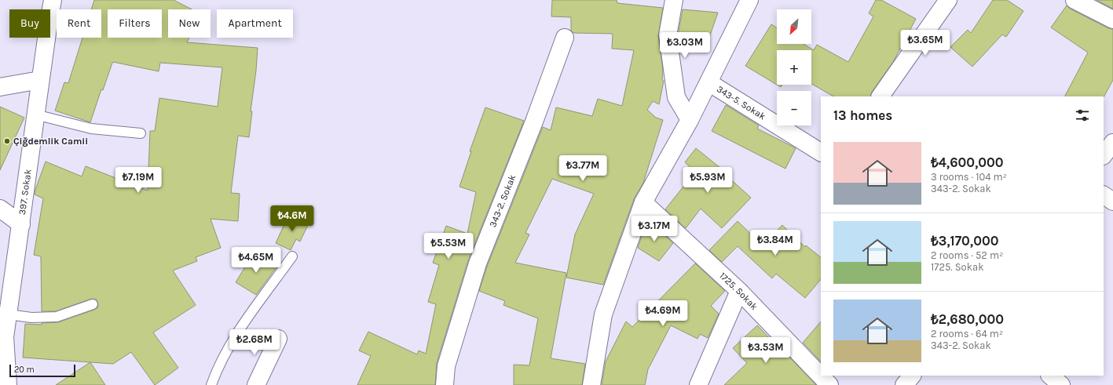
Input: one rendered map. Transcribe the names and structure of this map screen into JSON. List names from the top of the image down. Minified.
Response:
{"streets":{"street":["343-5. Sokak","397. Sokak","343-2. Sokak","1725. Sokak"]},"places":["Çiğdemlik Camii"],"scale_bar":"20 m","north":"bottom left","page":{"map_buttons":["+","−"],"chip":["Buy","Rent","Filters","New","Apartment"],"price":["₺3.65M","₺3.03M","₺3.77M","₺7.19M","₺5.93M","₺4.6M","₺3.17M","₺3.84M","₺5.53M","₺4.65M","₺4.69M","₺2.68M","₺3.53M"],"heading":"13 homes","list":[{"name":"₺4,600,000","note":"3 rooms · 104 m² · 343-2. Sokak"},{"name":"₺3,170,000","note":"2 rooms · 52 m² · 1725. Sokak"},{"name":"₺2,680,000","note":"2 rooms · 64 m² · 343-2. Sokak"}],"scale":"20 m"}}
